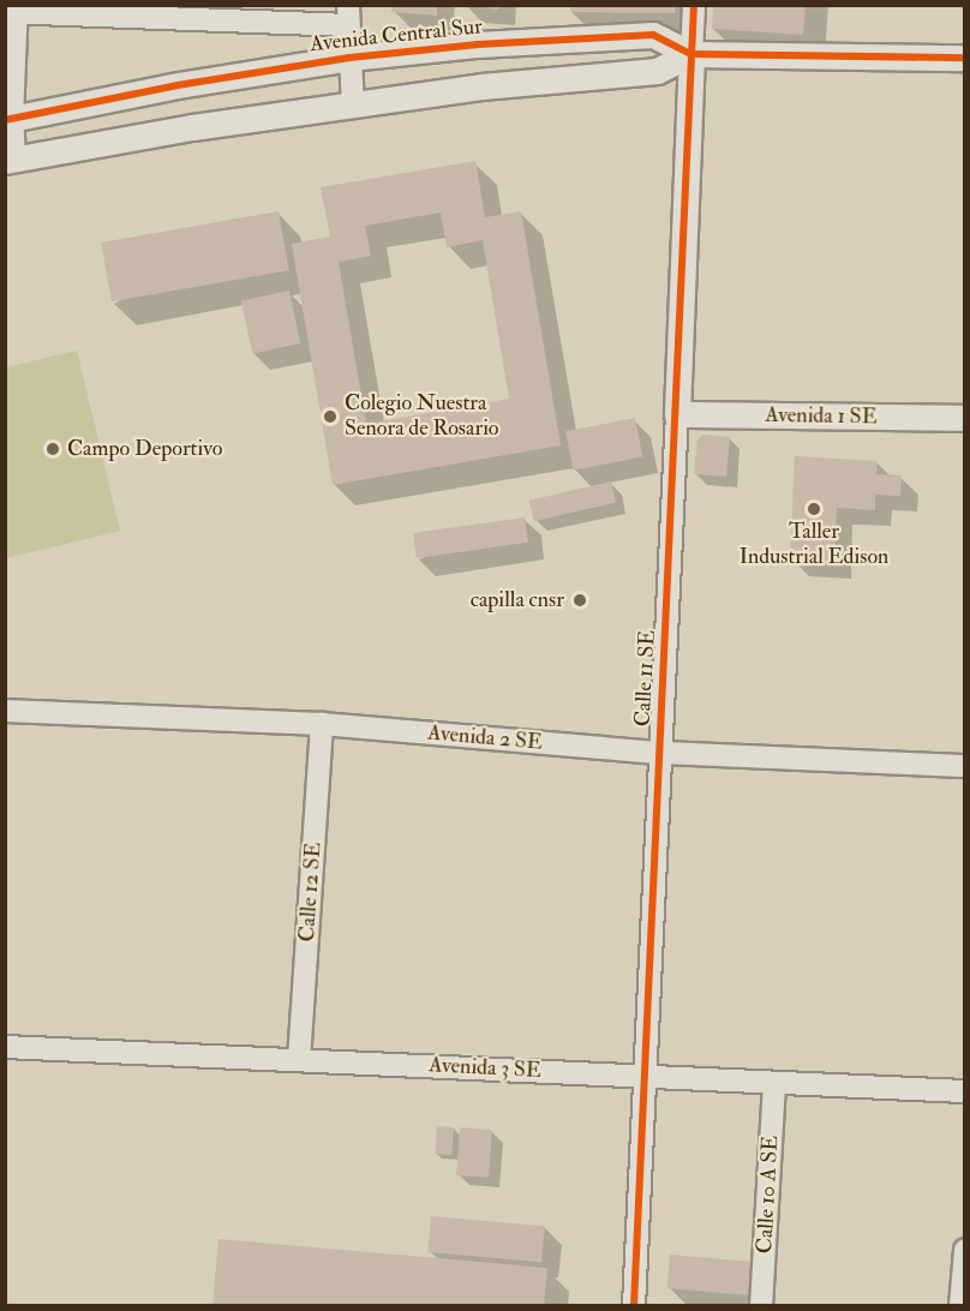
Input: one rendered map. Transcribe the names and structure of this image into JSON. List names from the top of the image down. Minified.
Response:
{"streets":{"street":["Avenida Central Sur","Avenida 1 SE","Calle 11 SE","Avenida 2 SE","Calle 12 SE","Avenida 3 SE","Calle 10 A SE"]},"crossings":[["Avenida Central Sur","Calle 11 SE"],["Avenida 1 SE","Calle 11 SE"],["Calle 11 SE","Avenida 2 SE"],["Calle 11 SE","Avenida 3 SE"],["Avenida 2 SE","Calle 12 SE"],["Calle 12 SE","Avenida 3 SE"],["Avenida 3 SE","Calle 10 A SE"]],"places":["Colegio Nuestra Senora de Rosario","Campo Deportivo","Taller Industrial Edison","capilla cnsr"]}
